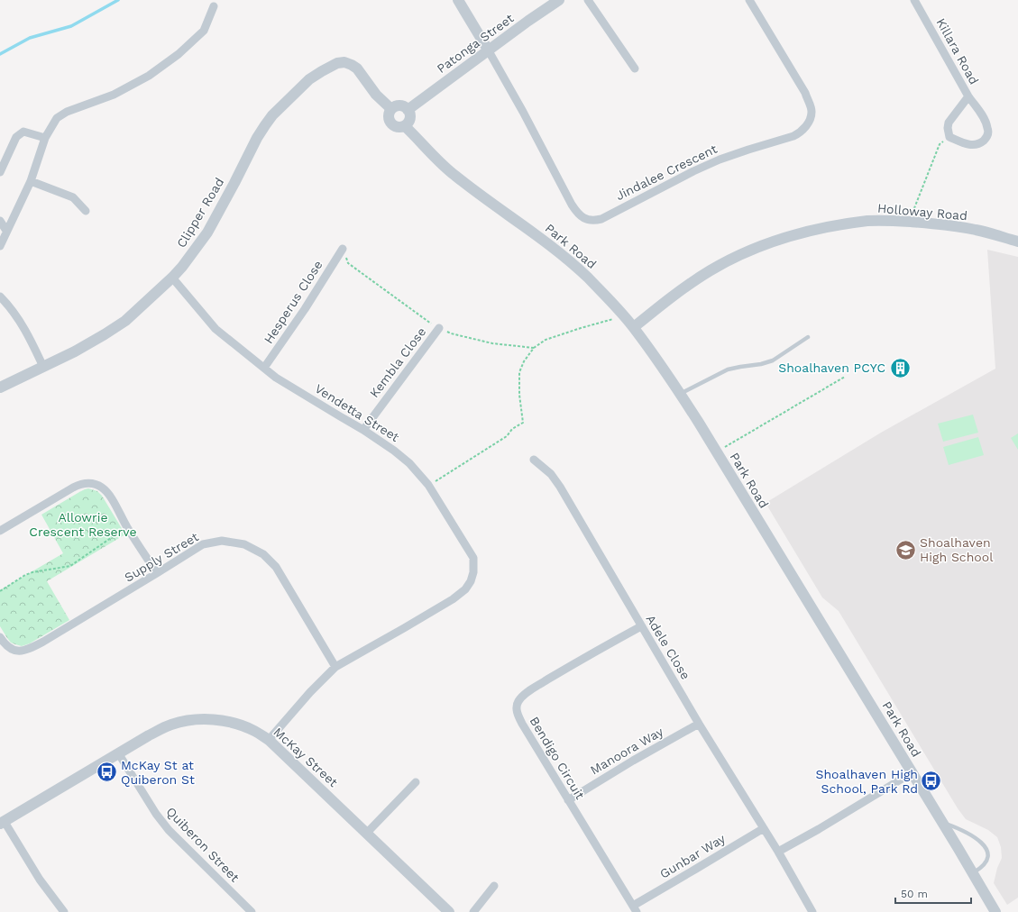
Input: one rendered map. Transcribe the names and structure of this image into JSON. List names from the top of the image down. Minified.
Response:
{"streets":{"street":["Patonga Street","Killara Road","Jindalee Crescent","Holloway Road","Clipper Road","Park Road","Hesperus Close","Kembla Close","Vendetta Street","Supply Street","Adele Close","Manoora Way","McKay Street","Bendigo Circuit","Quiberon Street","Gunbar Way"]},"crossings":[["Patonga Street","Jindalee Crescent"],["Patonga Street","Clipper Road"],["Patonga Street","Park Road"],["Holloway Road","Park Road"],["Clipper Road","Park Road"],["Clipper Road","Vendetta Street"],["Hesperus Close","Vendetta Street"],["Kembla Close","Vendetta Street"],["Vendetta Street","Supply Street"],["Vendetta Street","McKay Street"],["Adele Close","Manoora Way"],["Adele Close","Bendigo Circuit"],["Adele Close","Gunbar Way"],["Manoora Way","Bendigo Circuit"],["McKay Street","Quiberon Street"],["Bendigo Circuit","Gunbar Way"]],"parks":["Allowrie Crescent Reserve"],"places":{"building":["Shoalhaven PCYC"],"school or university":["Shoalhaven High School"],"bus stop":["McKay St at Quiberon St","Shoalhaven High School, Park Rd"]},"scale_bar":"50 m"}
